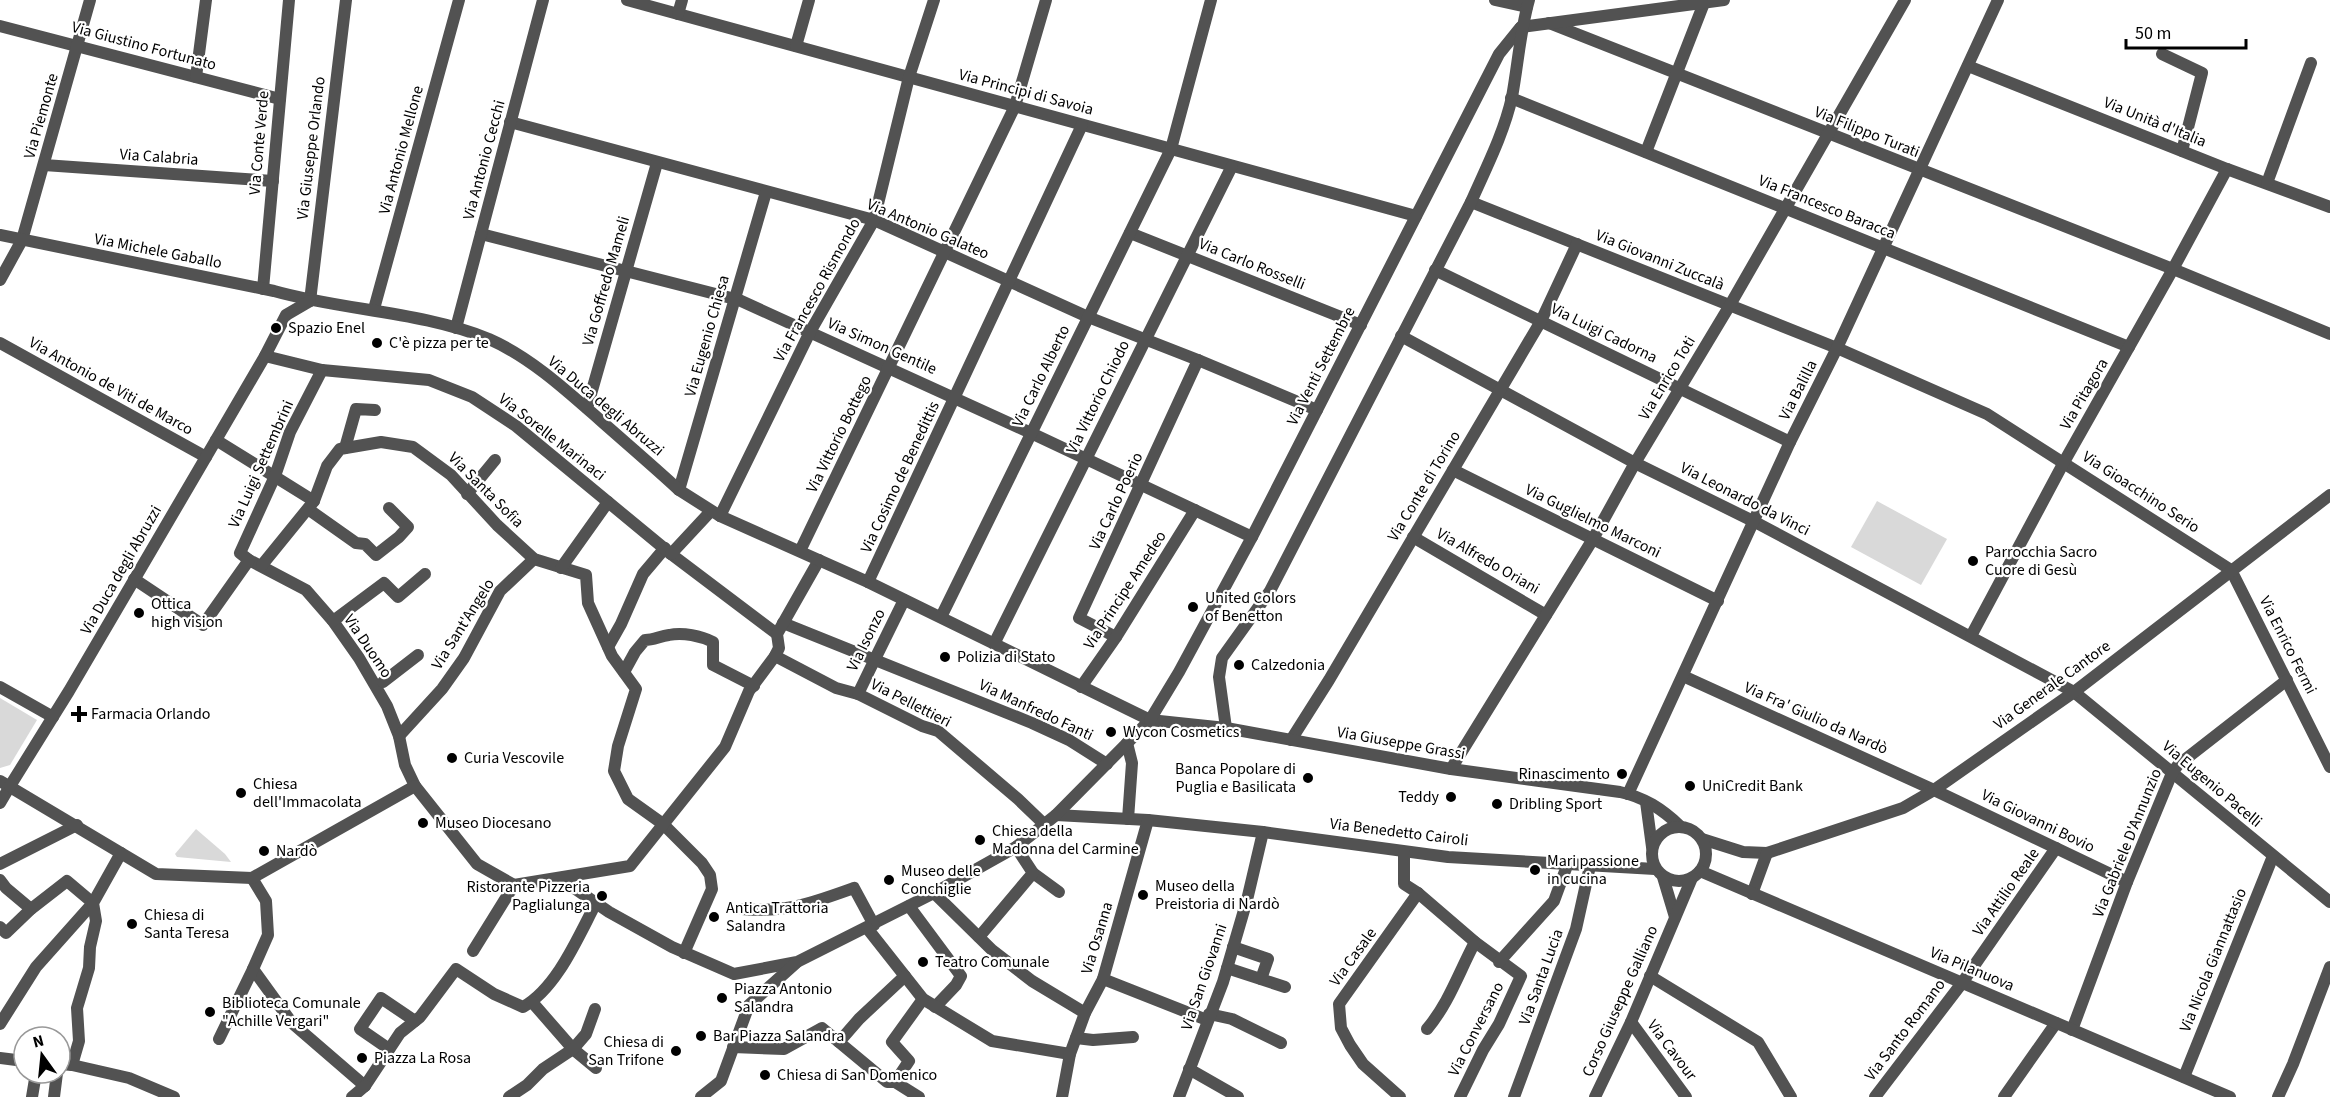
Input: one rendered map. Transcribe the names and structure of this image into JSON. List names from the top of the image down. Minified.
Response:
{"streets":{"street":["Via Giustino Fortunato","Via Principi di Savoia","Via Piemonte","Via Unità d'Italia","Via Filippo Turati","Via Conte Verde","Via Giuseppe Orlando","Via Antonio Mellone","Via Calabria","Via Antonio Cecchi","Via Francesco Baracca","Via Antonio Galateo","Via Michele Gaballo","Via Giovanni Zuccalà","Via Carlo Rosselli","Via Goffredo Mameli","Via Francesco Rismondo","Via Luigi Cadorna","Via Eugenio Chiesa","Via Simon Gentile","Via Venti Settembre","Via Carlo Alberto","Via Enrico Toti","Via Antonio de Viti de Marco","Via Balilla","Via Pitagora","Via Vittorio Chiodo","Via Duca degli Abruzzi","Via Vittorio Bottego","Via Sorelle Marinaci","Via Luigi Settembrini","Via Cosimo de Benedittis","Via Conte di Torino","Via Santa Sofia","Via Gioacchino Serio","Via Leonardo da Vinci","Via Carlo Poerio","Via Guglielmo Marconi","Via Alfredo Oriani","Via Principe Amedeo","Via Sant'Angelo","Via Isonzo","Via Enrico Fermi","Via Duomo","Via Generale Cantore","Via Pellettieri","Via Manfredo Fanti","Via Fra' Giulio da Nardò","Via Giuseppe Grassi","Via Eugenio Pacelli","Via Giovanni Bovio","Via Benedetto Cairoli","Via Gabriele D'Annunzio","Via Attilio Reale","Via Osanna","Via Casale","Via Nicola Giannattasio","Via Pilanuova","Via San Giovanni","Via Santa Lucia","Corso Giuseppe Galliano","Via Conversano","Via Santo Romano","Via Cavour"]},"crossings":[["Via Giustino Fortunato","Via Piemonte"],["Via Giustino Fortunato","Via Conte Verde"],["Via Principi di Savoia","Via Francesco Rismondo"],["Via Principi di Savoia","Via Venti Settembre"],["Via Principi di Savoia","Via Carlo Alberto"],["Via Principi di Savoia","Via Vittorio Chiodo"],["Via Principi di Savoia","Via Vittorio Bottego"],["Via Principi di Savoia","Via Cosimo de Benedittis"],["Via Piemonte","Via Calabria"],["Via Piemonte","Via Michele Gaballo"],["Via Unità d'Italia","Via Balilla"],["Via Unità d'Italia","Via Pitagora"],["Via Filippo Turati","Via Enrico Toti"],["Via Filippo Turati","Via Balilla"],["Via Filippo Turati","Via Pitagora"],["Via Conte Verde","Via Calabria"],["Via Conte Verde","Via Michele Gaballo"],["Via Giuseppe Orlando","Via Michele Gaballo"],["Via Giuseppe Orlando","Via Duca degli Abruzzi"],["Via Antonio Mellone","Via Duca degli Abruzzi"],["Via Antonio Cecchi","Via Antonio Galateo"],["Via Antonio Cecchi","Via Simon Gentile"],["Via Antonio Cecchi","Via Duca degli Abruzzi"],["Via Francesco Baracca","Via Venti Settembre"],["Via Francesco Baracca","Via Enrico Toti"],["Via Francesco Baracca","Via Balilla"],["Via Francesco Baracca","Via Pitagora"],["Via Antonio Galateo","Via Goffredo Mameli"],["Via Antonio Galateo","Via Francesco Rismondo"],["Via Antonio Galateo","Via Eugenio Chiesa"],["Via Antonio Galateo","Via Venti Settembre"],["Via Antonio Galateo","Via Carlo Alberto"],["Via Antonio Galateo","Via Vittorio Chiodo"],["Via Antonio Galateo","Via Vittorio Bottego"],["Via Antonio Galateo","Via Cosimo de Benedittis"],["Via Antonio Galateo","Via Carlo Poerio"],["Via Michele Gaballo","Via Duca degli Abruzzi"],["Via Giovanni Zuccalà","Via Venti Settembre"],["Via Giovanni Zuccalà","Via Enrico Toti"],["Via Giovanni Zuccalà","Via Balilla"],["Via Giovanni Zuccalà","Via Conte di Torino"],["Via Giovanni Zuccalà","Via Gioacchino Serio"],["Via Carlo Rosselli","Via Venti Settembre"],["Via Carlo Rosselli","Via Carlo Alberto"],["Via Carlo Rosselli","Via Vittorio Chiodo"],["Via Goffredo Mameli","Via Simon Gentile"],["Via Goffredo Mameli","Via Duca degli Abruzzi"],["Via Francesco Rismondo","Via Simon Gentile"],["Via Francesco Rismondo","Via Duca degli Abruzzi"],["Via Francesco Rismondo","Via Sorelle Marinaci"],["Via Luigi Cadorna","Via Venti Settembre"],["Via Luigi Cadorna","Via Enrico Toti"],["Via Luigi Cadorna","Via Balilla"],["Via Luigi Cadorna","Via Conte di Torino"],["Via Eugenio Chiesa","Via Simon Gentile"],["Via Eugenio Chiesa","Via Duca degli Abruzzi"],["Via Simon Gentile","Via Venti Settembre"],["Via Simon Gentile","Via Carlo Alberto"],["Via Simon Gentile","Via Vittorio Chiodo"],["Via Simon Gentile","Via Vittorio Bottego"],["Via Simon Gentile","Via Cosimo de Benedittis"],["Via Simon Gentile","Via Carlo Poerio"],["Via Simon Gentile","Via Principe Amedeo"],["Via Venti Settembre","Via Duca degli Abruzzi"],["Via Venti Settembre","Via Leonardo da Vinci"],["Via Venti Settembre","Via Pellettieri"],["Via Venti Settembre","Via Manfredo Fanti"],["Via Venti Settembre","Via Giuseppe Grassi"],["Via Venti Settembre","Via Benedetto Cairoli"],["Via Carlo Alberto","Via Duca degli Abruzzi"],["Via Enrico Toti","Via Leonardo da Vinci"],["Via Enrico Toti","Via Guglielmo Marconi"],["Via Enrico Toti","Via Alfredo Oriani"],["Via Enrico Toti","Via Giuseppe Grassi"],["Via Antonio de Viti de Marco","Via Duca degli Abruzzi"],["Via Balilla","Via Gioacchino Serio"],["Via Balilla","Via Leonardo da Vinci"],["Via Balilla","Via Guglielmo Marconi"],["Via Balilla","Via Fra' Giulio da Nardò"],["Via Balilla","Via Giuseppe Grassi"],["Via Pitagora","Via Gioacchino Serio"],["Via Pitagora","Via Leonardo da Vinci"],["Via Vittorio Chiodo","Via Duca degli Abruzzi"],["Via Duca degli Abruzzi","Via Vittorio Bottego"],["Via Duca degli Abruzzi","Via Sorelle Marinaci"],["Via Duca degli Abruzzi","Via Cosimo de Benedittis"],["Via Duca degli Abruzzi","Via Principe Amedeo"],["Via Duca degli Abruzzi","Via Isonzo"],["Via Duca degli Abruzzi","Via Giuseppe Grassi"],["Via Sorelle Marinaci","Via Luigi Settembrini"],["Via Sorelle Marinaci","Via Manfredo Fanti"],["Via Luigi Settembrini","Via Duomo"],["Via Conte di Torino","Via Leonardo da Vinci"],["Via Conte di Torino","Via Guglielmo Marconi"],["Via Conte di Torino","Via Alfredo Oriani"],["Via Conte di Torino","Via Giuseppe Grassi"],["Via Santa Sofia","Via Sant'Angelo"],["Via Gioacchino Serio","Via Enrico Fermi"],["Via Gioacchino Serio","Via Generale Cantore"],["Via Leonardo da Vinci","Via Generale Cantore"],["Via Leonardo da Vinci","Via Eugenio Pacelli"],["Via Carlo Poerio","Via Principe Amedeo"],["Via Sant'Angelo","Via Duomo"],["Via Isonzo","Via Pellettieri"],["Via Isonzo","Via Manfredo Fanti"],["Via Enrico Fermi","Via Generale Cantore"],["Via Enrico Fermi","Via Gabriele D'Annunzio"],["Via Generale Cantore","Via Fra' Giulio da Nardò"],["Via Generale Cantore","Via Eugenio Pacelli"],["Via Generale Cantore","Via Giovanni Bovio"],["Via Fra' Giulio da Nardò","Via Giovanni Bovio"],["Via Giuseppe Grassi","Via Benedetto Cairoli"],["Via Giuseppe Grassi","Via Pilanuova"],["Via Giuseppe Grassi","Corso Giuseppe Galliano"],["Via Eugenio Pacelli","Via Gabriele D'Annunzio"],["Via Eugenio Pacelli","Via Nicola Giannattasio"],["Via Giovanni Bovio","Via Gabriele D'Annunzio"],["Via Giovanni Bovio","Via Attilio Reale"],["Via Benedetto Cairoli","Via Osanna"],["Via Benedetto Cairoli","Via Pilanuova"],["Via Benedetto Cairoli","Via San Giovanni"],["Via Benedetto Cairoli","Via Santa Lucia"],["Via Benedetto Cairoli","Corso Giuseppe Galliano"],["Via Gabriele D'Annunzio","Via Pilanuova"],["Via Attilio Reale","Via Pilanuova"],["Via Attilio Reale","Via Santo Romano"],["Via Nicola Giannattasio","Via Pilanuova"],["Via Pilanuova","Corso Giuseppe Galliano"],["Via Pilanuova","Via Santo Romano"],["Corso Giuseppe Galliano","Via Cavour"]],"places":{"other":["Spazio Enel","C'è pizza per te","Parrocchia Sacro Cuore di Gesù","United Colors of Benetton","Ottica high vision","Polizia di Stato","Calzedonia","Wycon Cosmetics","Curia Vescovile","Rinascimento","Banca Popolare di Puglia e Basilicata","UniCredit Bank","Chiesa dell'Immacolata","Teddy","Dribling Sport","Museo Diocesano","Chiesa della Madonna del Carmine","Nardò","Mari passione in cucina","Museo delle Conchiglie","Museo della Preistoria di Nardò","Ristorante Pizzeria Paglialunga","Antica Trattoria Salandra","Chiesa di Santa Teresa","Teatro Comunale","Piazza Antonio Salandra","Biblioteca Comunale \"Achille Vergari\"","Bar Piazza Salandra","Chiesa di San Trifone","Piazza La Rosa","Chiesa di San Domenico"],"health":["Farmacia Orlando"]},"scale_bar":"50 m","north":"top"}
